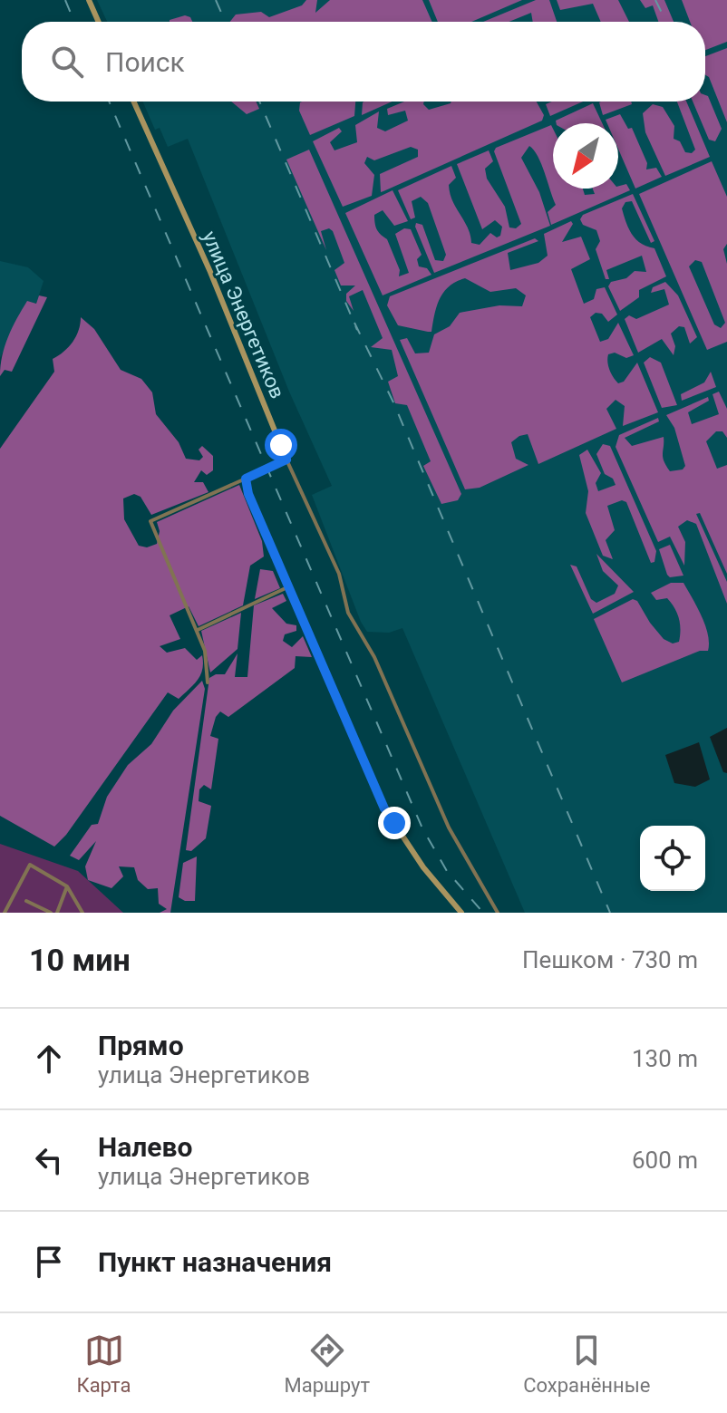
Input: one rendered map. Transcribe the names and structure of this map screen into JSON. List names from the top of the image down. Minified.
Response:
{"streets":{"street":["улица Энергетиков"]},"north":"bottom left","page":{"search":"Поиск","heading":["10 мин","Пешком · 730 m"],"list":[["Прямо","улица Энергетиков","130 m"],["Налево","улица Энергетиков","600 m"],"Пункт назначения"],"nav":["Карта","Маршрут","Сохранённые"]}}
